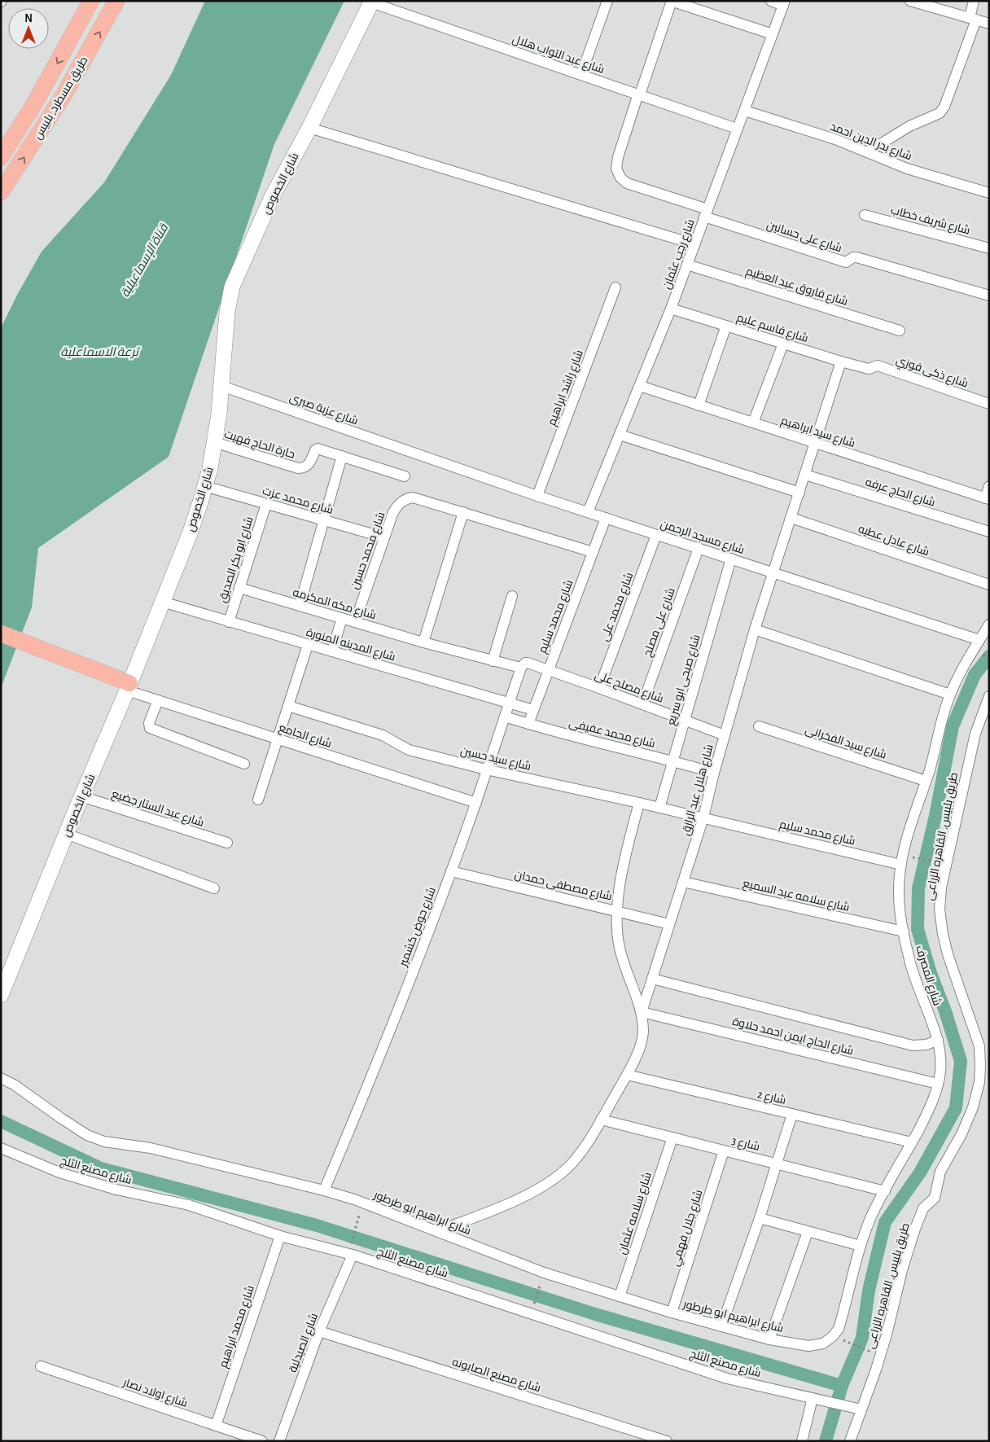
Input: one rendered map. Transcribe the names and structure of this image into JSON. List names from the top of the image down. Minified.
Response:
{"streets":{"main road":["طريق مسطرد, بلبيس","شارع الخصوص"],"street":["شارع عبد التواب هلال","شارع بدر الدين احمد","شارع شريف خطاب","شارع على حسانين","شارع رجب عثمان","شارع فاروق عبد العظيم","شارع قاسم عليم","شارع ذكى فوزي","شارع راشد ابراهيم","شارع عزبة صبرى","شارع سيد ابراهيم","حارة الحاج فهيت","شارع الحاج عرفه","شارع محمد عزت","شارع مسجد الرحمن","شارع عادل عطيه","شارع محمد حسين","شارع ابو بكر الصديق","شارع مكه المكرمه","شارع محمد على","شارع محمد سليم","شارع على مصلح","شارع المدينه المنورة","شارع صبحى ابو سريع","شارع مصلح على","شارع محمد عفيفى","شارع الجامع","شارع سيد الفخرانى","شارع سيد حسين","شارع هلال عبد الرازق","شارع عبد الستار جضيع","طريق بلبيس, القاهره الزراعى","شارع مصطفى حمدان","شارع سلامه عبد السميع","شارع حوض كشمير","شارع المصرف","شارع الحاج ايمن احمد حلاوة","شارع 2","شارع 3","شارع مصنع الثلج","شارع ابراهيم ابو طرطور","شارع سلامه عثمان","شارع جلال فهمي","شارع محمد ابراهيم","شارع الصيدلية","شارع مصنع الصابونه","شارع اولاد نصار"]},"crossings":[["شارع عبد التواب هلال","شارع الخصوص"],["شارع عبد التواب هلال","شارع على حسانين"],["شارع عبد التواب هلال","شارع رجب عثمان"],["شارع بدر الدين احمد","شارع رجب عثمان"],["شارع الخصوص","شارع عزبة صبرى"],["شارع الخصوص","حارة الحاج فهيت"],["شارع الخصوص","شارع محمد عزت"],["شارع الخصوص","شارع المدينه المنورة"],["شارع الخصوص","شارع الجامع"],["شارع الخصوص","شارع عبد الستار جضيع"],["شارع على حسانين","شارع رجب عثمان"],["شارع رجب عثمان","شارع فاروق عبد العظيم"],["شارع رجب عثمان","شارع قاسم عليم"],["شارع رجب عثمان","شارع سيد ابراهيم"],["شارع رجب عثمان","شارع مسجد الرحمن"],["شارع قاسم عليم","شارع ذكى فوزي"],["شارع قاسم عليم","شارع هلال عبد الرازق"],["شارع راشد ابراهيم","شارع مسجد الرحمن"],["شارع عزبة صبرى","شارع مسجد الرحمن"],["شارع سيد ابراهيم","شارع هلال عبد الرازق"],["شارع الحاج عرفه","شارع هلال عبد الرازق"],["شارع محمد عزت","شارع محمد حسين"],["شارع محمد عزت","شارع ابو بكر الصديق"],["شارع مسجد الرحمن","شارع محمد على"],["شارع مسجد الرحمن","شارع محمد سليم"],["شارع مسجد الرحمن","شارع على مصلح"],["شارع مسجد الرحمن","شارع صبحى ابو سريع"],["شارع مسجد الرحمن","شارع هلال عبد الرازق"],["شارع مسجد الرحمن","شارع المصرف"],["شارع عادل عطيه","شارع هلال عبد الرازق"],["شارع محمد حسين","شارع مكه المكرمه"],["شارع ابو بكر الصديق","شارع مكه المكرمه"],["شارع ابو بكر الصديق","شارع المدينه المنورة"],["شارع مكه المكرمه","شارع مصلح على"],["شارع مكه المكرمه","شارع حوض كشمير"],["شارع محمد على","شارع مصلح على"],["شارع محمد سليم","شارع المدينه المنورة"],["شارع محمد سليم","شارع مصلح على"],["شارع محمد سليم","شارع محمد عفيفى"],["شارع محمد سليم","شارع سيد حسين"],["شارع محمد سليم","شارع هلال عبد الرازق"],["شارع محمد سليم","شارع المصرف"],["شارع على مصلح","شارع مصلح على"],["شارع المدينه المنورة","شارع حوض كشمير"],["شارع صبحى ابو سريع","شارع مصلح على"],["شارع صبحى ابو سريع","شارع محمد عفيفى"],["شارع صبحى ابو سريع","شارع سيد حسين"],["شارع مصلح على","شارع هلال عبد الرازق"],["شارع مصلح على","شارع حوض كشمير"],["شارع محمد عفيفى","شارع هلال عبد الرازق"],["شارع محمد عفيفى","شارع حوض كشمير"],["شارع الجامع","شارع حوض كشمير"],["شارع سيد الفخرانى","شارع المصرف"],["شارع سيد حسين","شارع هلال عبد الرازق"],["شارع سيد حسين","شارع حوض كشمير"],["شارع هلال عبد الرازق","شارع مصطفى حمدان"],["شارع هلال عبد الرازق","شارع سلامه عبد السميع"],["شارع هلال عبد الرازق","شارع الحاج ايمن احمد حلاوة"],["طريق بلبيس, القاهره الزراعى","شارع مصنع الثلج"],["شارع مصطفى حمدان","شارع حوض كشمير"],["شارع سلامه عبد السميع","شارع المصرف"],["شارع حوض كشمير","شارع ابراهيم ابو طرطور"],["شارع المصرف","شارع الحاج ايمن احمد حلاوة"],["شارع المصرف","شارع 2"],["شارع المصرف","شارع 3"],["شارع المصرف","شارع ابراهيم ابو طرطور"],["شارع 3","شارع سلامه عثمان"],["شارع 3","شارع جلال فهمي"],["شارع مصنع الثلج","شارع محمد ابراهيم"],["شارع مصنع الثلج","شارع الصيدلية"],["شارع ابراهيم ابو طرطور","شارع سلامه عثمان"],["شارع ابراهيم ابو طرطور","شارع جلال فهمي"],["شارع محمد ابراهيم","شارع اولاد نصار"],["شارع الصيدلية","شارع مصنع الصابونه"]],"water":["قناة الإسماعيلية","ترعة الاسماعلية"],"north":"top"}
